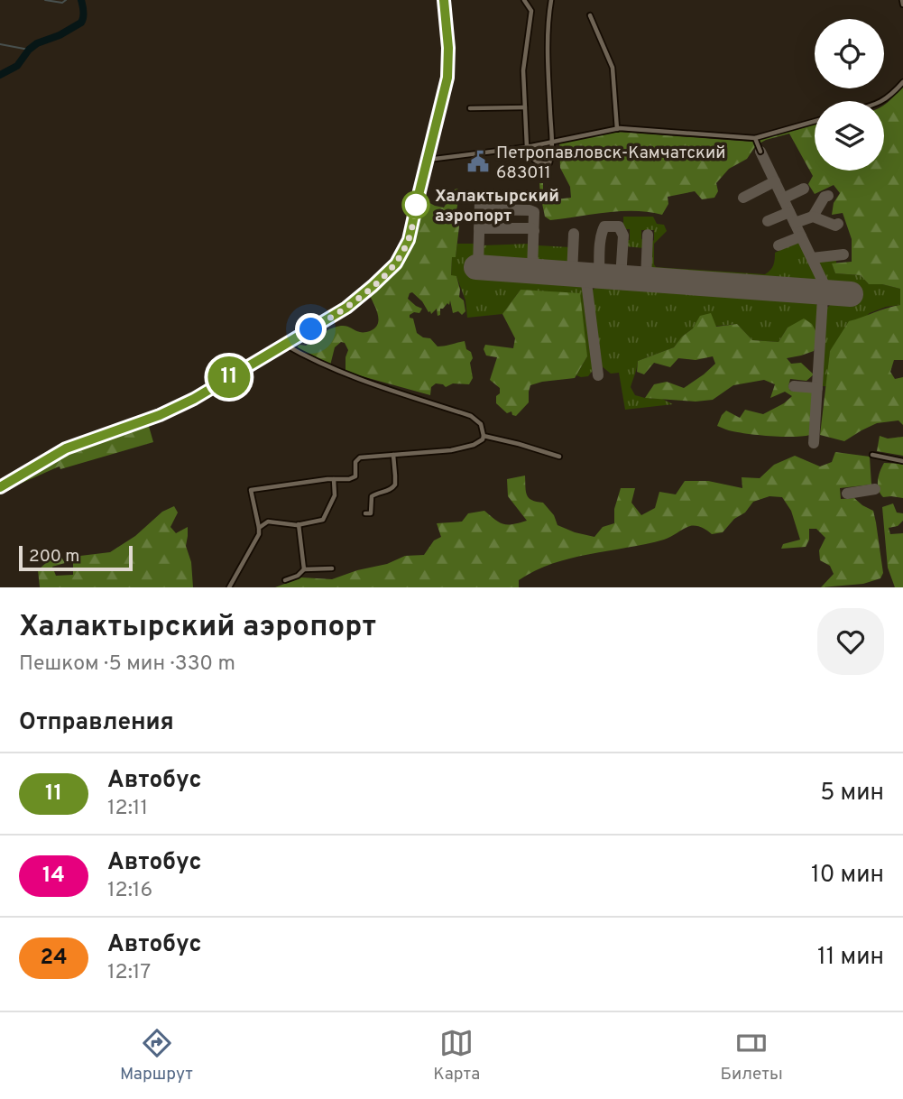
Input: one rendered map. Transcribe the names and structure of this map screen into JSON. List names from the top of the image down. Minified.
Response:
{"places":{"public building":["Петропавловск-Камчатский 683011"],"other":["Халактырский аэропорт"]},"lines":["bus line 11"],"scale_bar":"200 m","page":{"on_map":"11","scale":"200 m","heading":[["Халактырский аэропорт","Пешком · 5 мин · 330 m"],"Отправления"],"list":[{"mark":"11","name":"Автобус","note":"12:11","value":"5 мин"},{"mark":"14","name":"Автобус","note":"12:16","value":"10 мин"},{"mark":"24","name":"Автобус","note":"12:17","value":"11 мин"}],"tabs":["Маршрут","Карта","Билеты"]}}
